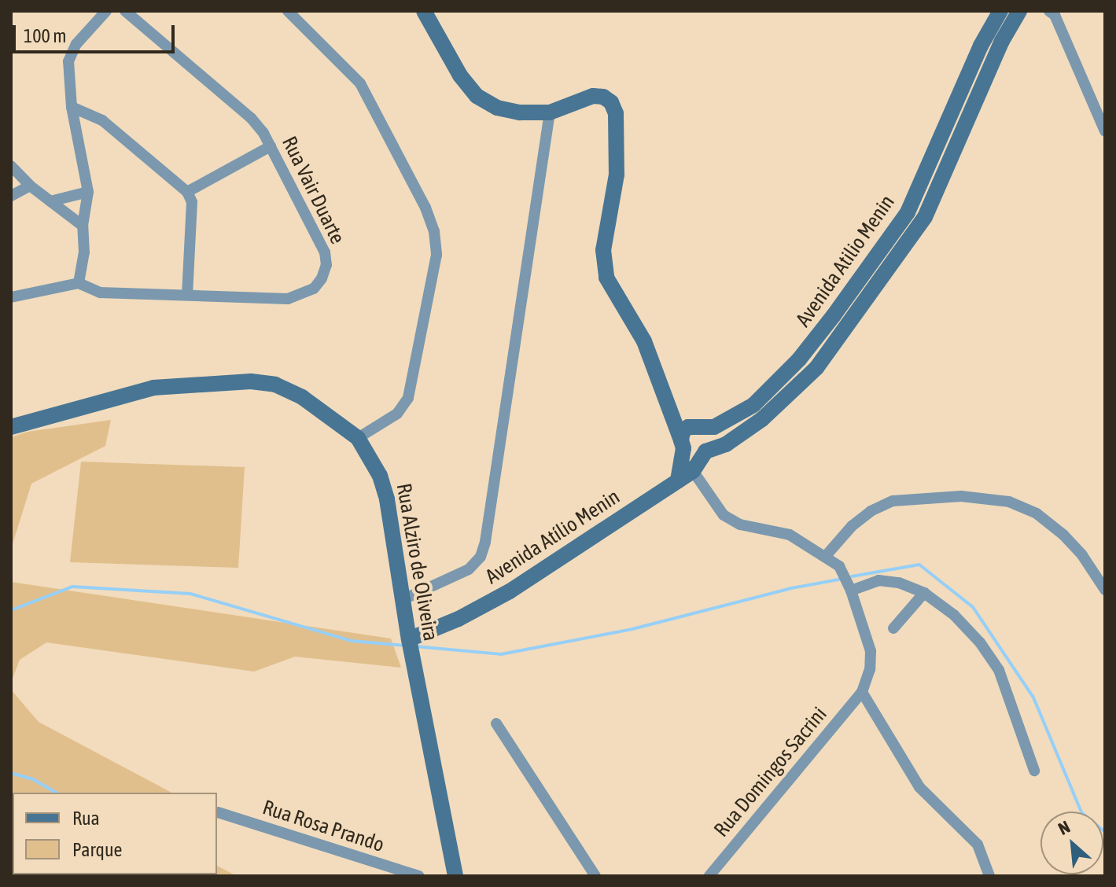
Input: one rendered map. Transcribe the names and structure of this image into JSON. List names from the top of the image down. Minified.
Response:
{"streets":{"street":["Rua Vair Duarte","Avenida Atilio Menin","Avenida Atílio Menin","Rua Alziro de Oliveira","Rua Domingos Sacrini","Rua Rosa Prando"]},"crossings":[["Avenida Atilio Menin","Avenida Atílio Menin"],["Avenida Atílio Menin","Rua Alziro de Oliveira"]],"legend":["Rua","Parque"],"scale_bar":"100 m","north":"top left"}
